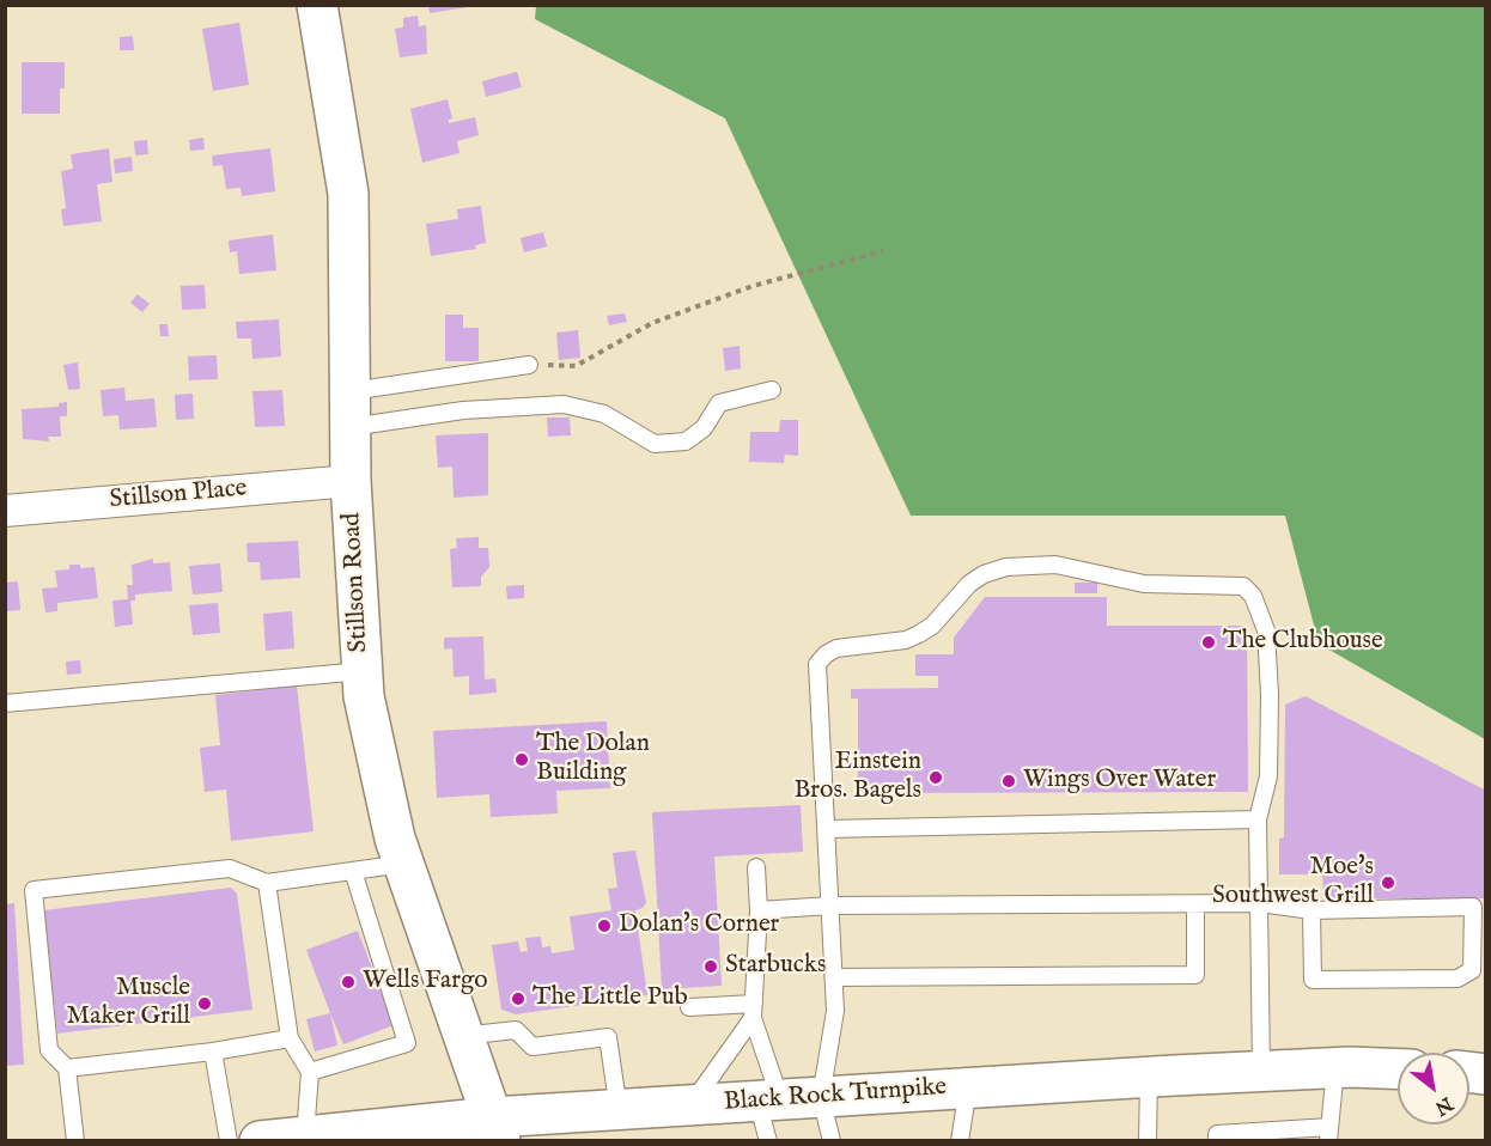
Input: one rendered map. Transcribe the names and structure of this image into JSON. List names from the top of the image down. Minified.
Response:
{"streets":{"main road":["Stillson Road","Black Rock Turnpike"],"street":["Stillson Place"]},"crossings":[["Stillson Place","Stillson Road"],["Stillson Road","Black Rock Turnpike"]],"places":["The Clubhouse","The Dolan Building","Einstein Bros. Bagels","Wings Over Water","Moe's Southwest Grill","Dolan's Corner","Starbucks","Wells Fargo","The Little Pub","Muscle Maker Grill"],"north":"bottom right"}
